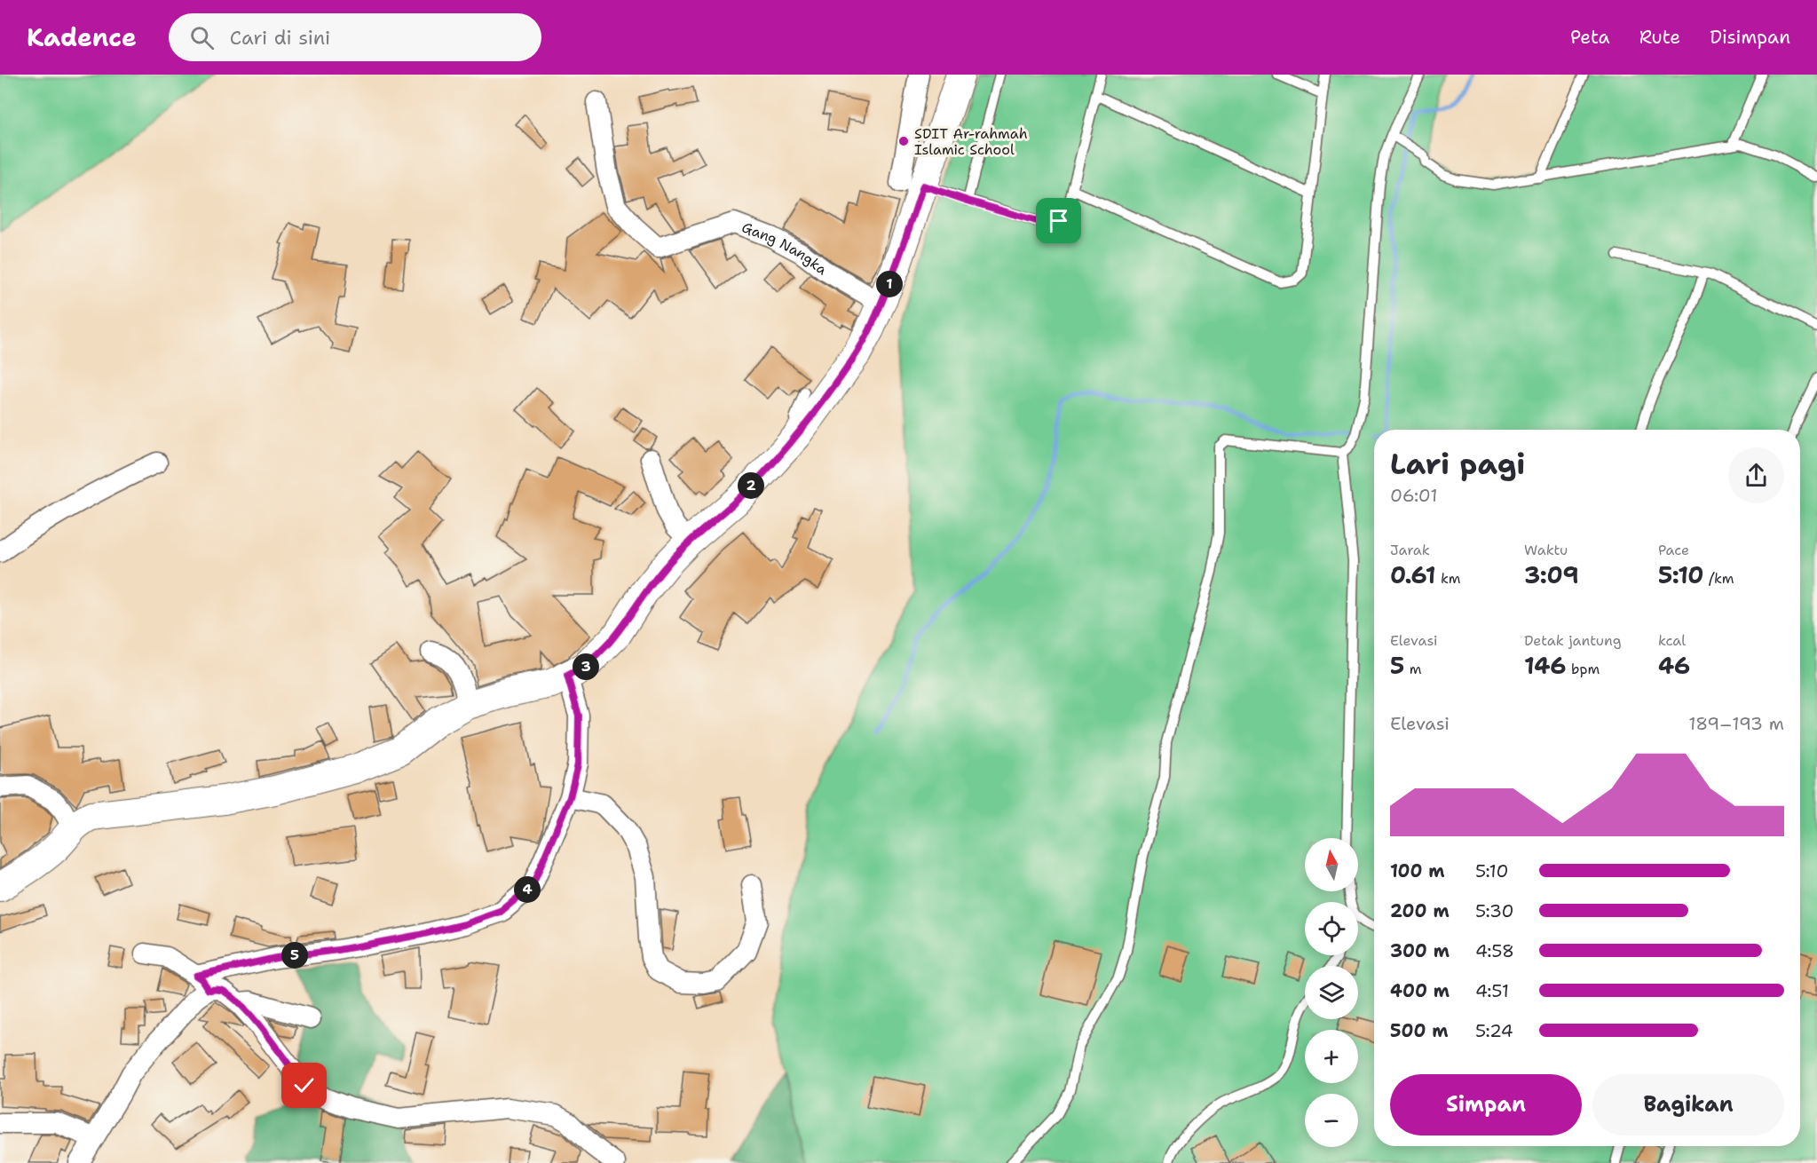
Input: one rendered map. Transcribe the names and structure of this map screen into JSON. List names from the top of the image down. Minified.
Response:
{"streets":{"street":["Gang Nangka"]},"places":["SDIT Ar-rahmah Islamic School"],"north":"top","page":{"header":"Kadence","search":"Cari di sini","nav":["Peta","Rute","Disimpan"],"pins":["1","2","3","4","5"],"heading":["Lari pagi","06:01"],"stats":[["Jarak","0.61 km"],["Waktu","3:09"],["Pace","5:10 /km"],["Elevasi","5 m"],["Detak jantung","146 bpm"],["kcal","46"]],"chart":["Elevasi","189–193 m"],"map_buttons":["+","−"],"list":[{"name":"100 m","note":"5:10"},{"name":"200 m","note":"5:30"},{"name":"300 m","note":"4:58"},{"name":"400 m","note":"4:51"},{"name":"500 m","note":"5:24"}],"buttons":["Simpan","Bagikan"]}}
